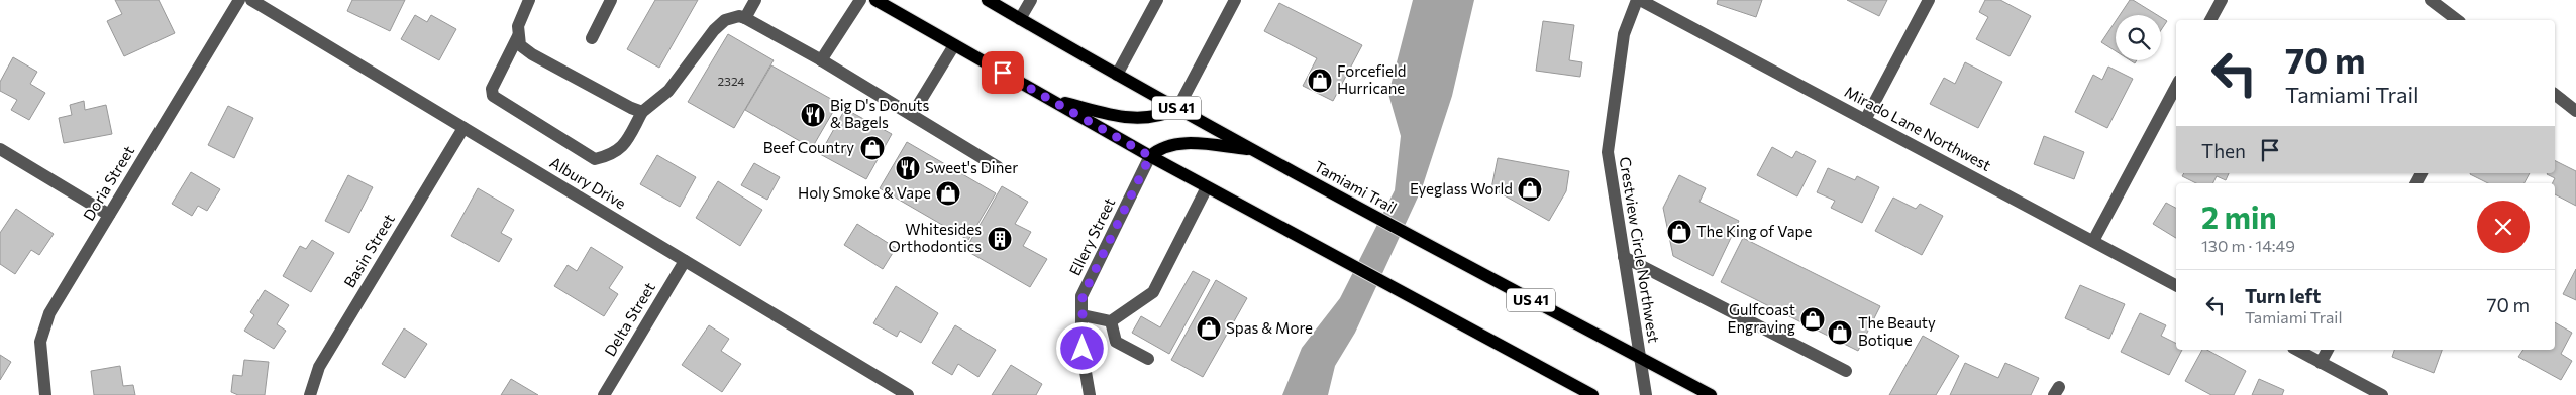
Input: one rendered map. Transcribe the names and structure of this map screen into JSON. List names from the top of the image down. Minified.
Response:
{"streets":{"main road":["US 41","Tamiami Trail"],"street":["Mirado Lane Northwest","Doria Street","Albury Drive","Ellery Street","Crestview Circle Northwest","Basin Street","Delta Street"]},"crossings":[["Mirado Lane Northwest","Crestview Circle Northwest"],["Albury Drive","Basin Street"],["Albury Drive","Delta Street"],["Tamiami Trail","Crestview Circle Northwest"]],"places":{"shop":["Forcefield Hurricane","Beef Country","Eyeglass World","Holy Smoke & Vape","The King of Vape","Gulfcoast Engraving","Spas & More","The Beauty Botique"],"restaurant":["Big D's Donuts & Bagels","Sweet's Diner"],"building":["Whitesides Orthodontics"]},"house_numbers":["2324"],"page":{"turn":["70 m","Tamiami Trail"],"then":"Then","heading":["2 min","130 m · 14:49"],"list":[{"name":"Turn left","note":"Tamiami Trail","value":"70 m"}]}}
